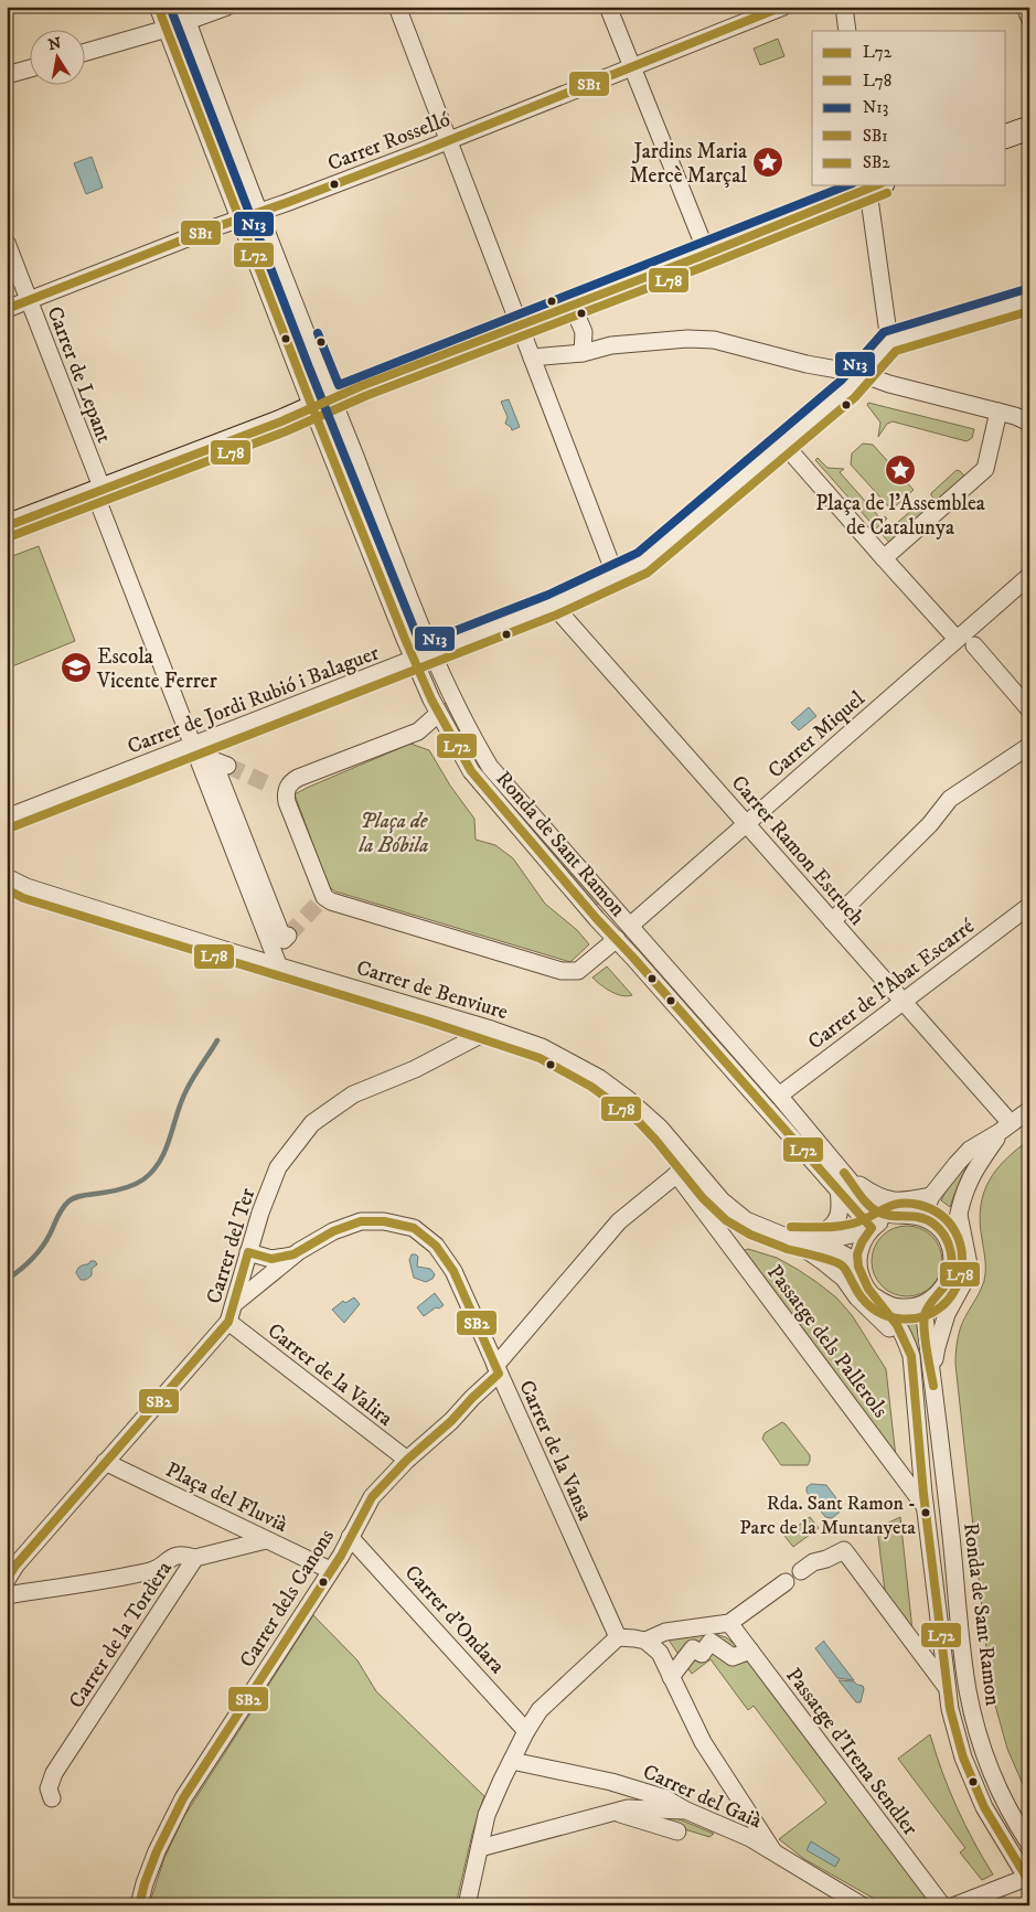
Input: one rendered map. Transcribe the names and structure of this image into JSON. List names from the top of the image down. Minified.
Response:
{"streets":{"street":["Carrer Rosselló","Carrer de Lepant","Carrer de Jordi Rubió i Balaguer","Carrer Miquel","Ronda de Sant Ramon","Carrer Ramon Estruch","Carrer de l'Abat Escarré","Carrer de Benviure","Carrer del Ter","Passatge dels Pallerols","Carrer de la Valira","Carrer de la Vansa","Plaça del Fluvià","Carrer dels Canons","Carrer d'Ondara","Carrer de la Tordera","Passatge d'Irena Sendler","Carrer del Gaià"]},"crossings":[["Carrer Rosselló","Carrer de Lepant"],["Carrer Rosselló","Ronda de Sant Ramon"],["Carrer de Lepant","Carrer de Jordi Rubió i Balaguer"],["Carrer de Lepant","Carrer de Benviure"],["Carrer de Jordi Rubió i Balaguer","Ronda de Sant Ramon"],["Carrer de Jordi Rubió i Balaguer","Carrer Ramon Estruch"],["Carrer Miquel","Ronda de Sant Ramon"],["Carrer Miquel","Carrer Ramon Estruch"],["Ronda de Sant Ramon","Carrer Ramon Estruch"],["Ronda de Sant Ramon","Carrer de l'Abat Escarré"],["Ronda de Sant Ramon","Carrer de Benviure"],["Carrer Ramon Estruch","Carrer de l'Abat Escarré"],["Carrer de Benviure","Carrer del Ter"],["Carrer de Benviure","Passatge dels Pallerols"],["Carrer de Benviure","Carrer dels Canons"],["Carrer del Ter","Carrer de la Valira"],["Carrer del Ter","Carrer de la Vansa"],["Carrer del Ter","Plaça del Fluvià"],["Passatge dels Pallerols","Carrer dels Canons"],["Carrer de la Valira","Carrer dels Canons"],["Carrer de la Vansa","Carrer dels Canons"],["Plaça del Fluvià","Carrer dels Canons"],["Plaça del Fluvià","Carrer de la Tordera"],["Carrer dels Canons","Carrer d'Ondara"]],"parks":["Plaça de la Bóbila"],"places":{"place":["Jardins Maria Mercè Marçal","Plaça de l'Assemblea de Catalunya"],"school or university":["Escola Vicente Ferrer"],"other":["Rda. Sant Ramon - Parc de la Muntanyeta"]},"lines":["transit line L72","transit line N13","transit line SB1","transit line L78","transit line SB2"],"legend":["L72","L78","N13","SB1","SB2"],"north":"top"}
